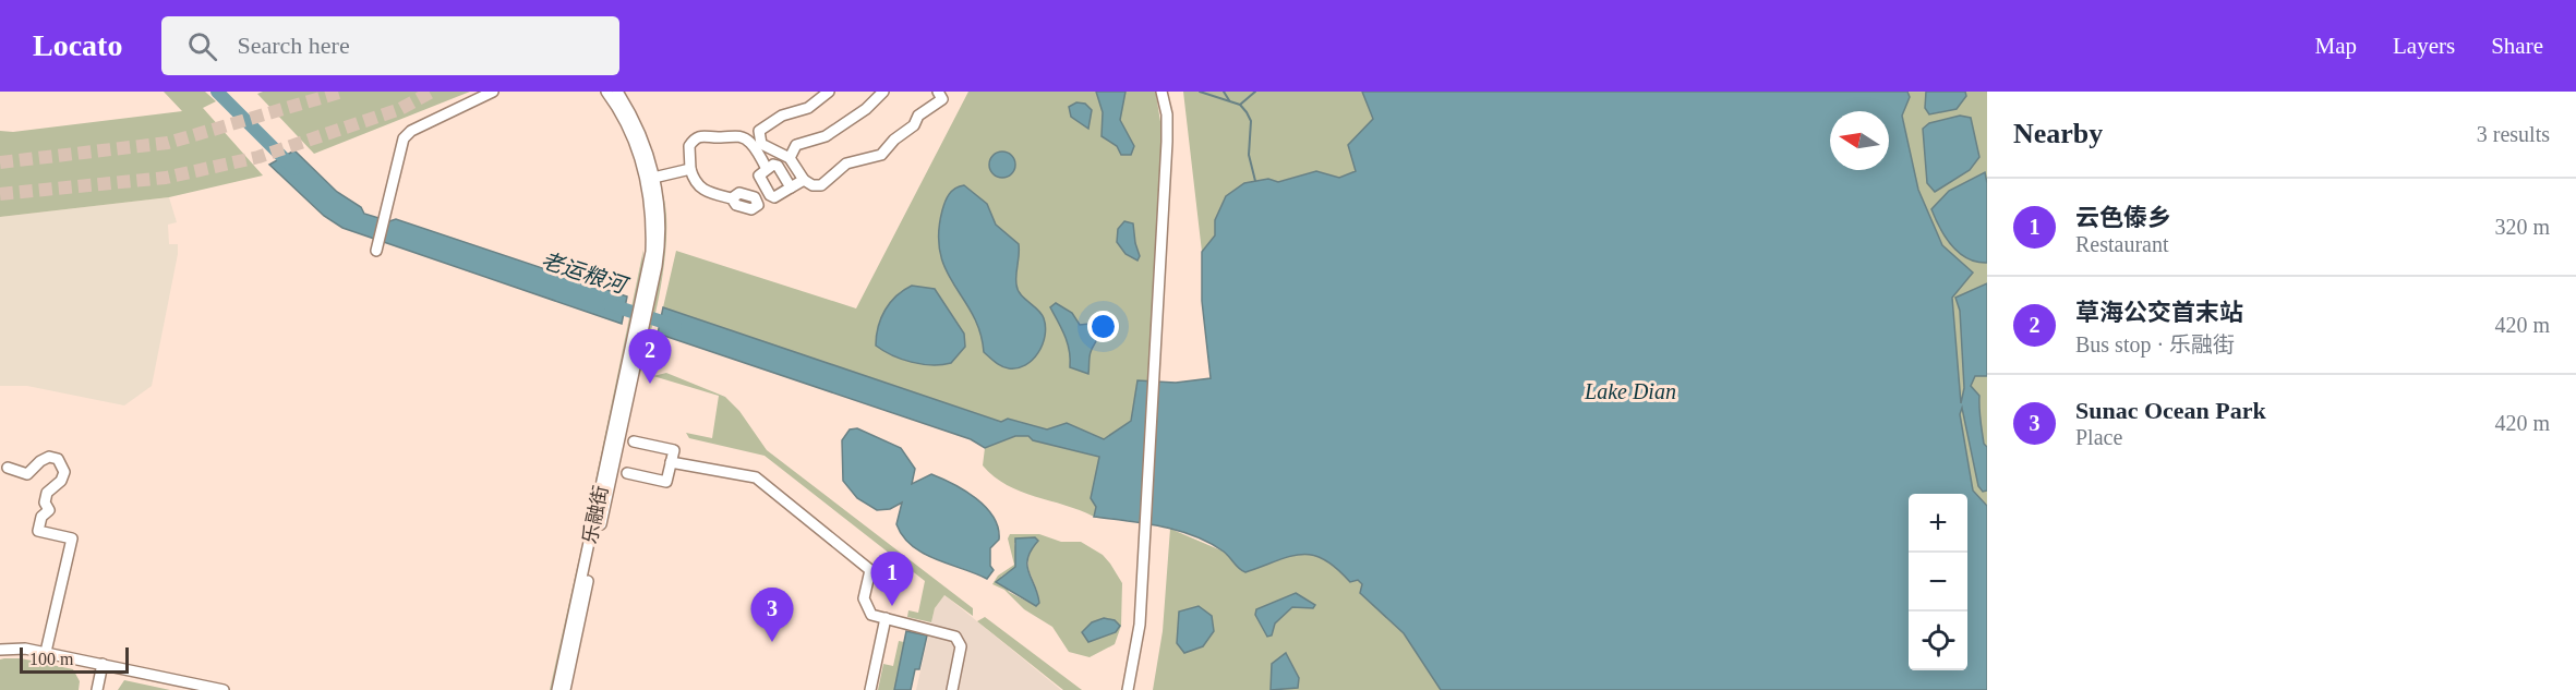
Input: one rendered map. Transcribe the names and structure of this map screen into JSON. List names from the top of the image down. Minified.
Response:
{"streets":{"street":["乐融街"]},"water":["老运粮河","Lake Dian"],"scale_bar":"100 m","north":"left","page":{"header":"Locato","search":"Search here","nav":["Map","Layers","Share"],"heading":["Nearby","3 results"],"list":[{"mark":"1","name":"云色傣乡","note":"Restaurant","value":"320 m"},{"mark":"2","name":"草海公交首末站","note":"Bus stop · 乐融街","value":"420 m"},{"mark":"3","name":"Sunac Ocean Park","note":"Place","value":"420 m"}],"pins":["2","1","3"],"map_buttons":["+","−"],"scale":"100 m"}}
